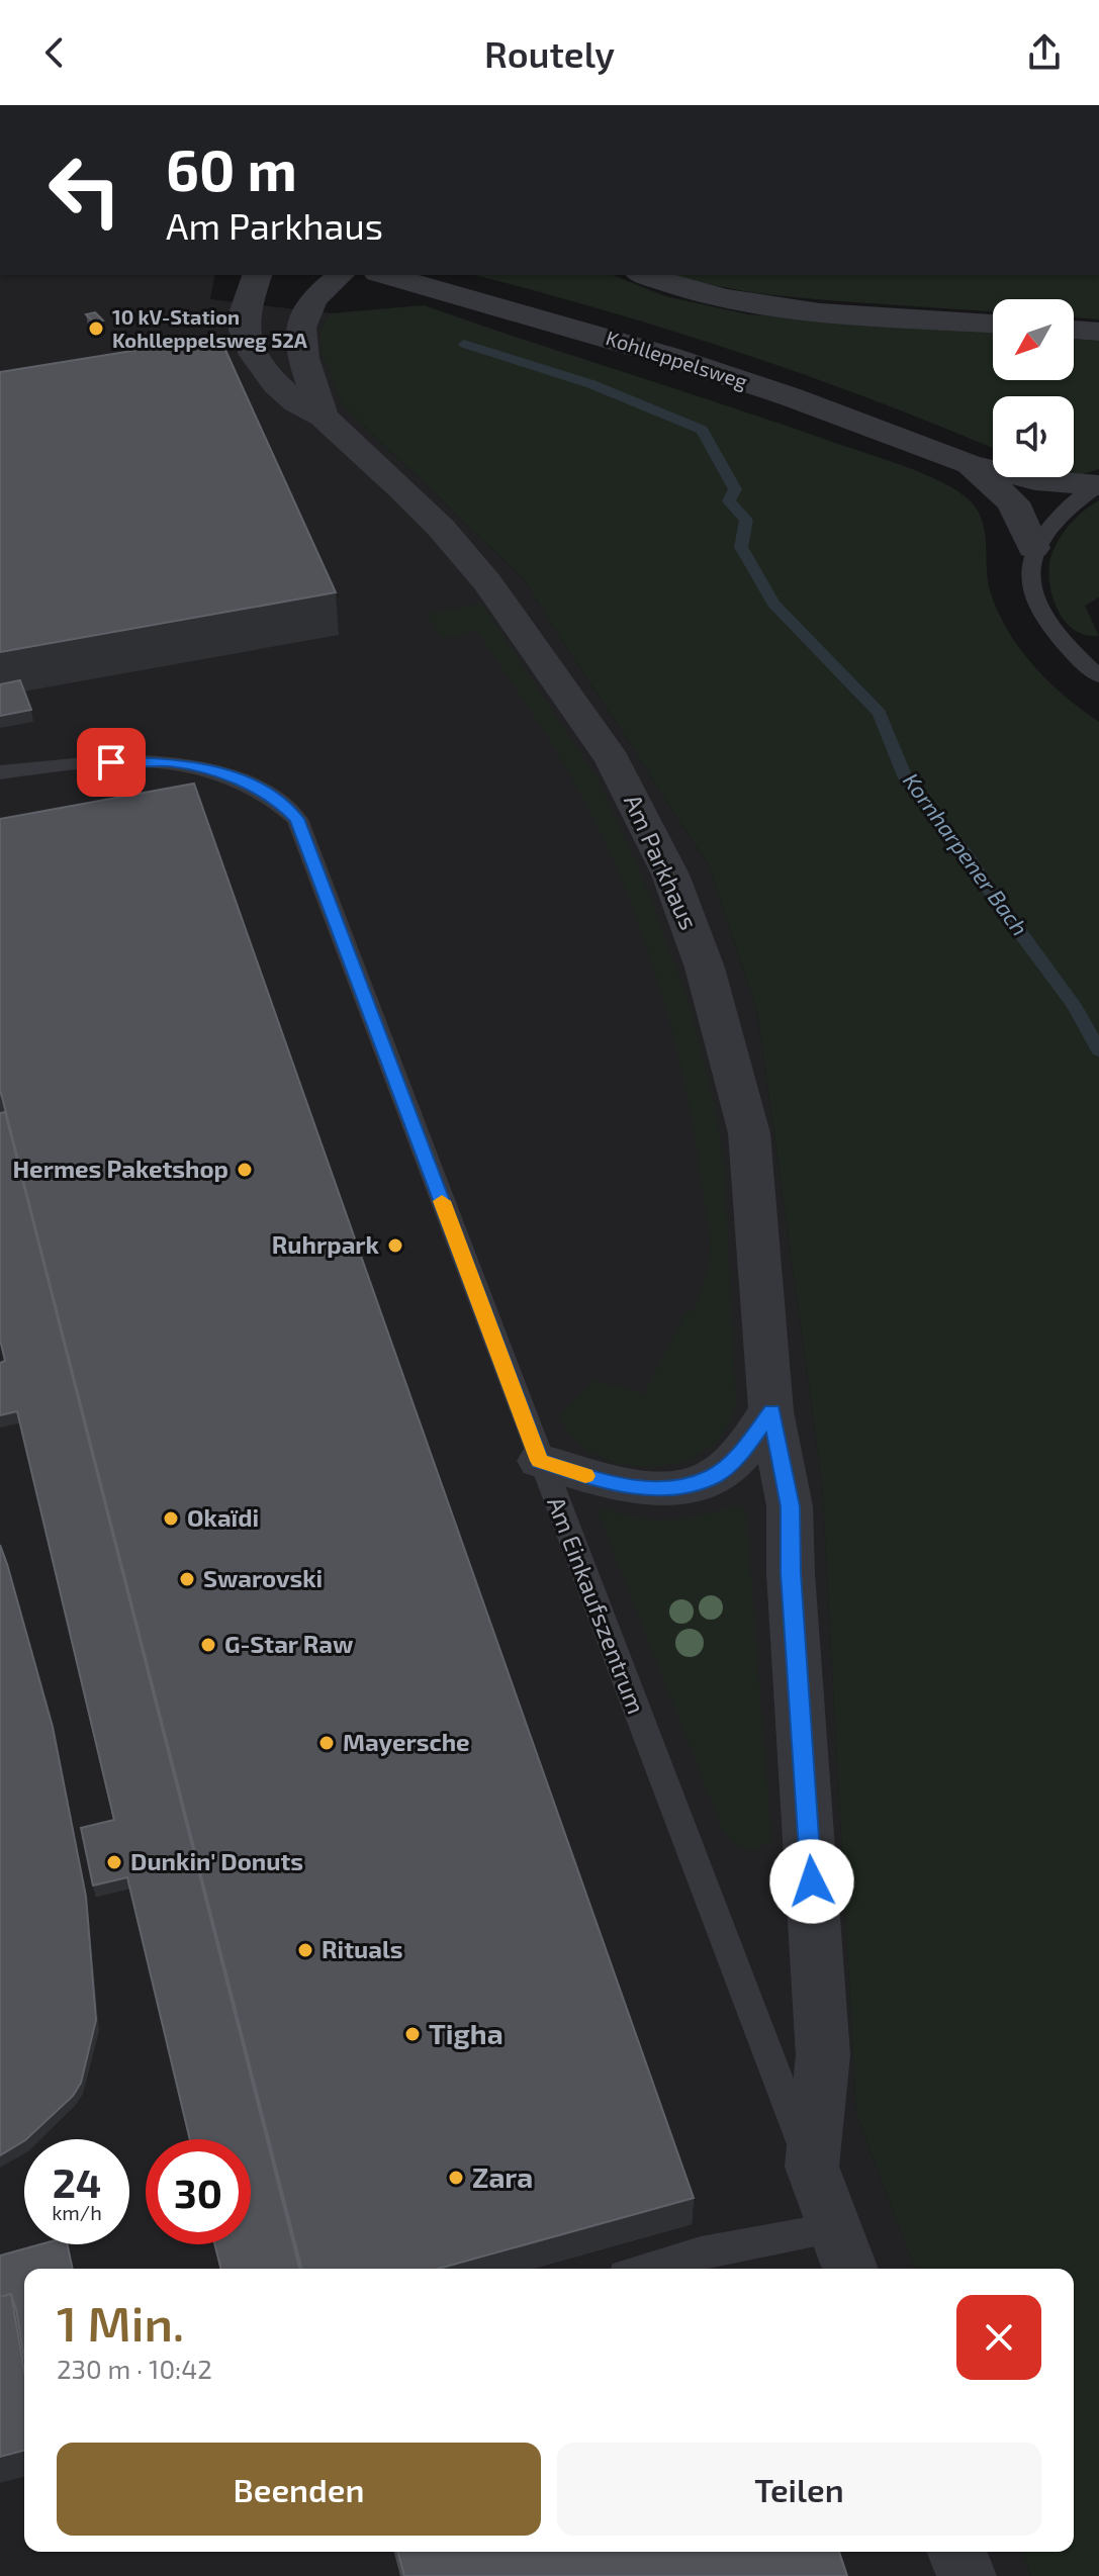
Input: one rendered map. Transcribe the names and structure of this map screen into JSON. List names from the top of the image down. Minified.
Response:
{"streets":{"street":["Kohlleppelsweg","Am Parkhaus","Am Einkaufszentrum"]},"crossings":[["Am Parkhaus","Am Einkaufszentrum"]],"water":["Kornharpener Bach"],"places":["10 kV-Station Kohlleppelsweg 52A","Hermes Paketshop","Ruhrpark","Okaïdi","Swarovski","G-Star Raw","Mayersche","Dunkin' Donuts","Rituals","Tigha","Zara"],"north":"bottom left","page":{"header":"Routely","turn":["60 m","Am Parkhaus"],"speed":"24 km/h","limit":"30","heading":["1 Min.","230 m · 10:42"],"buttons":["Beenden","Teilen"]}}
